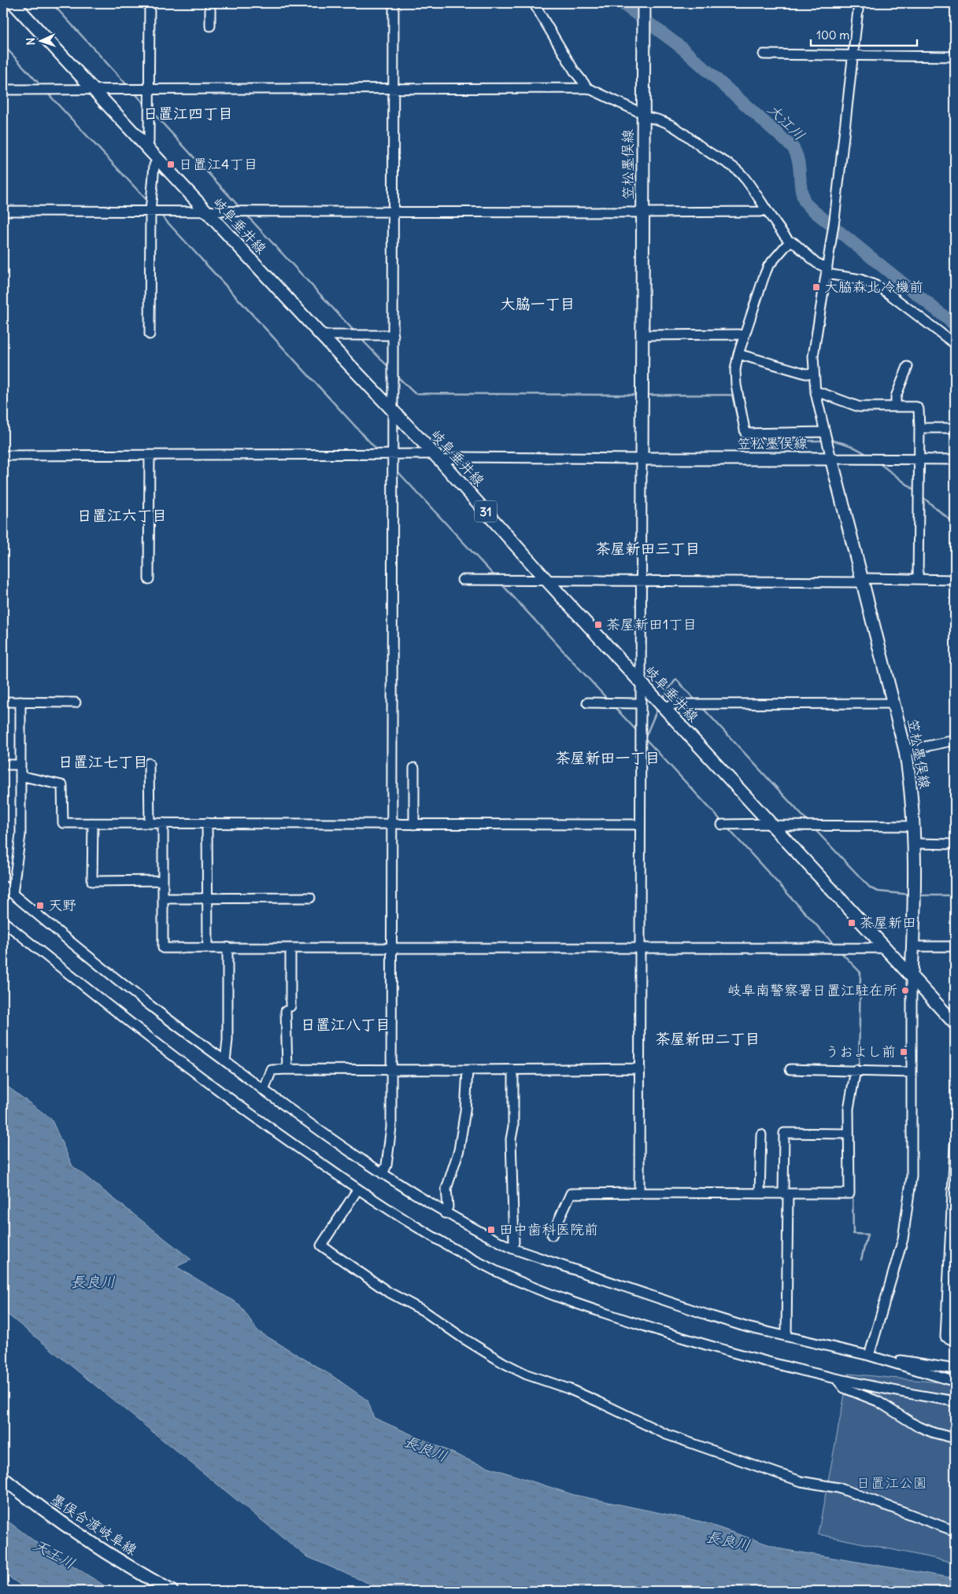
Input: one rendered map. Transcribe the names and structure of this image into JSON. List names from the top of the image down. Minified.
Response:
{"streets":{"main road":["笠松墨俣線","岐阜垂井線","31","墨俣合渡岐阜線"]},"crossings":[["笠松墨俣線","岐阜垂井線"]],"districts":["日置江四丁目","大脇一丁目","日置江六丁目","茶屋新田三丁目","茶屋新田一丁目","日置江七丁目","日置江八丁目","茶屋新田二丁目"],"water":["大江川","長良川","天王川"],"parks":["日置江公園"],"places":{"transit":["日置江4丁目","大脇森北冷機前","茶屋新田1丁目","天野","茶屋新田","うおよし前","田中歯科医院前"],"other":["岐阜南警察署日置江駐在所"]},"scale_bar":"100 m","north":"left"}
